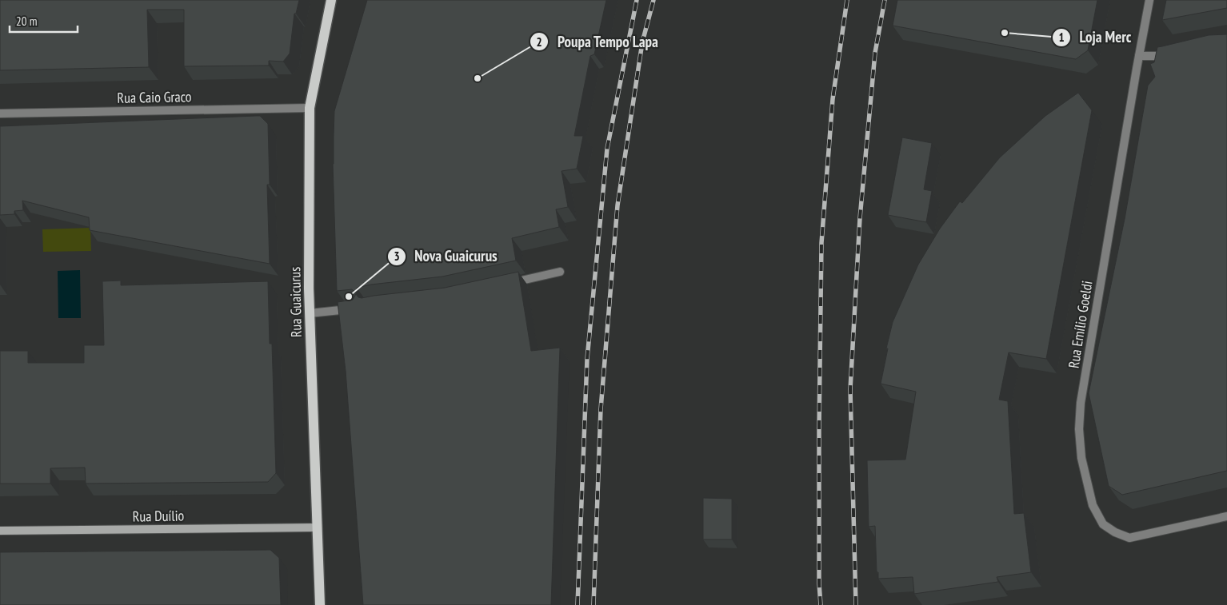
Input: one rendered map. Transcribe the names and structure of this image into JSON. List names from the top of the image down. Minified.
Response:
{"streets":{"main road":["Rua Guaicurus"],"street":["Rua Caio Graco","Rua Emílio Goeldi","Rua Duílio"]},"crossings":[["Rua Caio Graco","Rua Guaicurus"],["Rua Guaicurus","Rua Duílio"]],"places":["Loja Merc","Poupa Tempo Lapa","Nova Guaicurus"],"scale_bar":"20 m"}
